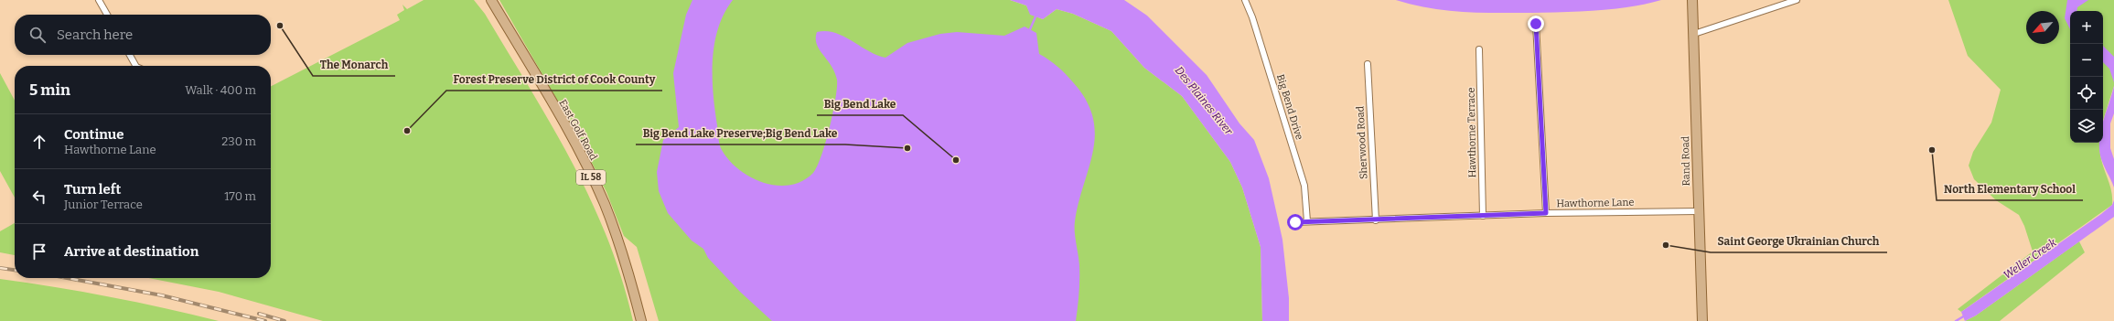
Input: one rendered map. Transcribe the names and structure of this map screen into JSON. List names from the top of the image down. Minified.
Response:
{"streets":{"main road":["East Golf Road","Rand Road","IL 58"],"street":["Big Bend Drive","Hawthorne Terrace","Sherwood Road","Hawthorne Lane"]},"crossings":[["Big Bend Drive","Hawthorne Lane"],["Hawthorne Terrace","Hawthorne Lane"],["Sherwood Road","Hawthorne Lane"],["Rand Road","Hawthorne Lane"]],"water":["Des Plaines River","Weller Creek"],"places":["The Monarch","Forest Preserve District of Cook County","Big Bend Lake Preserve;Big Bend Lake","North Elementary School","Big Bend Lake","Saint George Ukrainian Church"],"north":"bottom left","page":{"map_buttons":["+","−"],"search":"Search here","heading":["5 min","Walk · 400 m"],"list":[["Continue","Hawthorne Lane","230 m"],["Turn left","Junior Terrace","170 m"],"Arrive at destination"]}}
